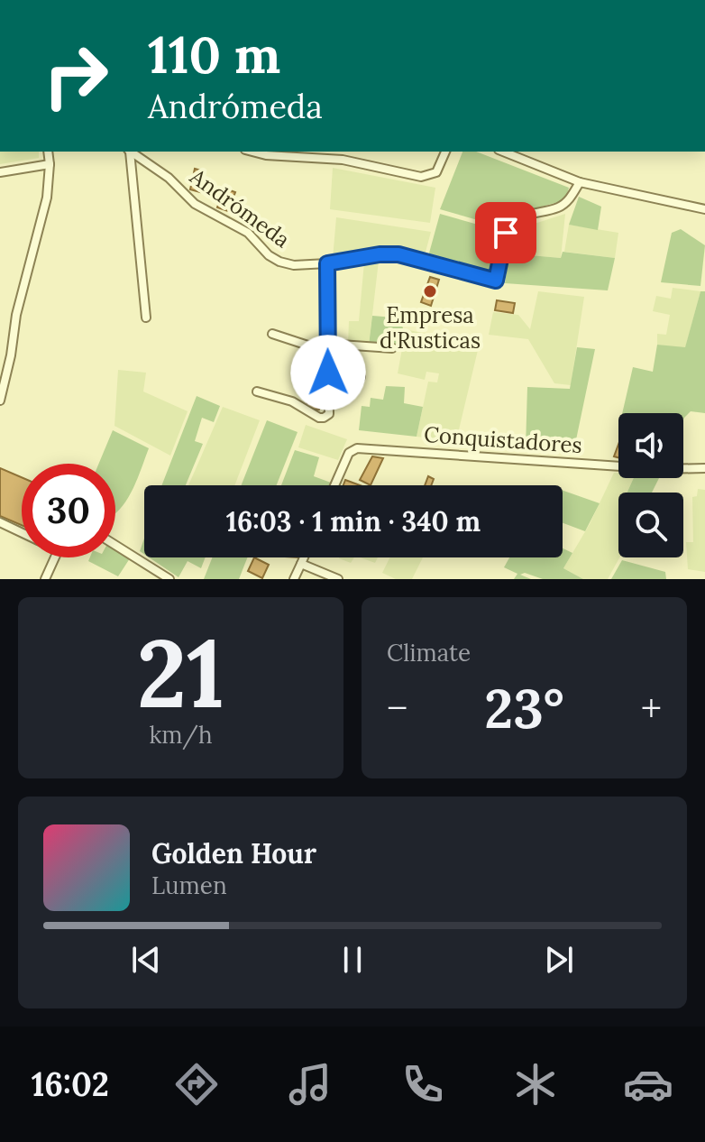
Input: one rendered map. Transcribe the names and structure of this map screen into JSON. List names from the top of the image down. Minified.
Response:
{"streets":{"street":["Andrómeda","Conquistadores"]},"places":["Empresa d'Rusticas"],"page":{"turn":["110 m","Andrómeda"],"limit":"30","trip":"16:03 · 1 min · 340 m","tile":[["21","km/h"],"Climate"],"heat":["−","23°","+"],"song":["Golden Hour","Lumen"],"tabs":"16:02"}}
